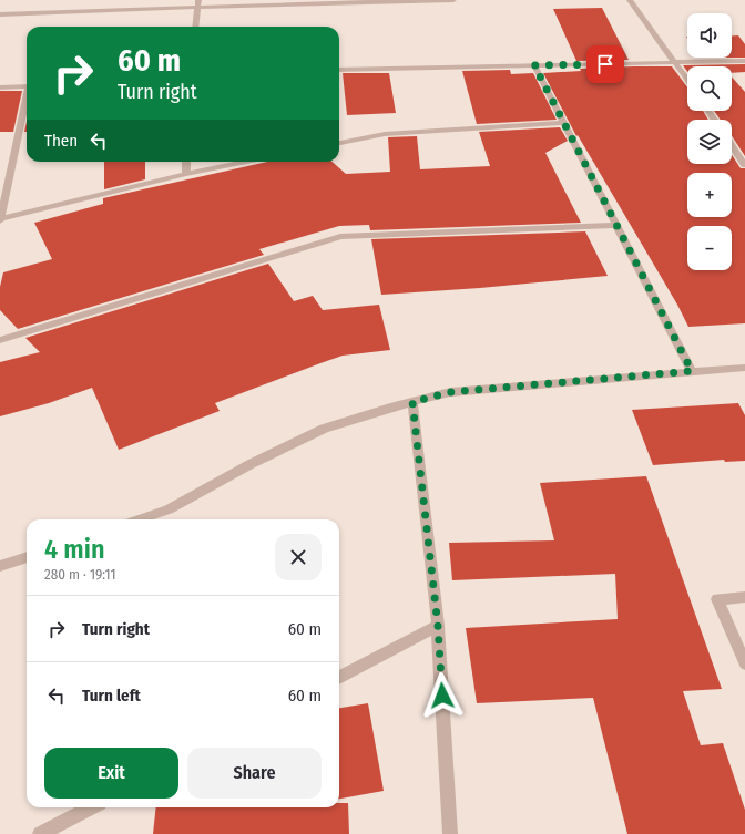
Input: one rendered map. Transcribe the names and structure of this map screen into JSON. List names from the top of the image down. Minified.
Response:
{"page":{"map_buttons":["+","−"],"turn":["60 m","Turn right"],"then":"Then","heading":["4 min","280 m · 19:11"],"list":[{"name":"Turn right","value":"60 m"},{"name":"Turn left","value":"60 m"}],"buttons":["Exit","Share"]}}
